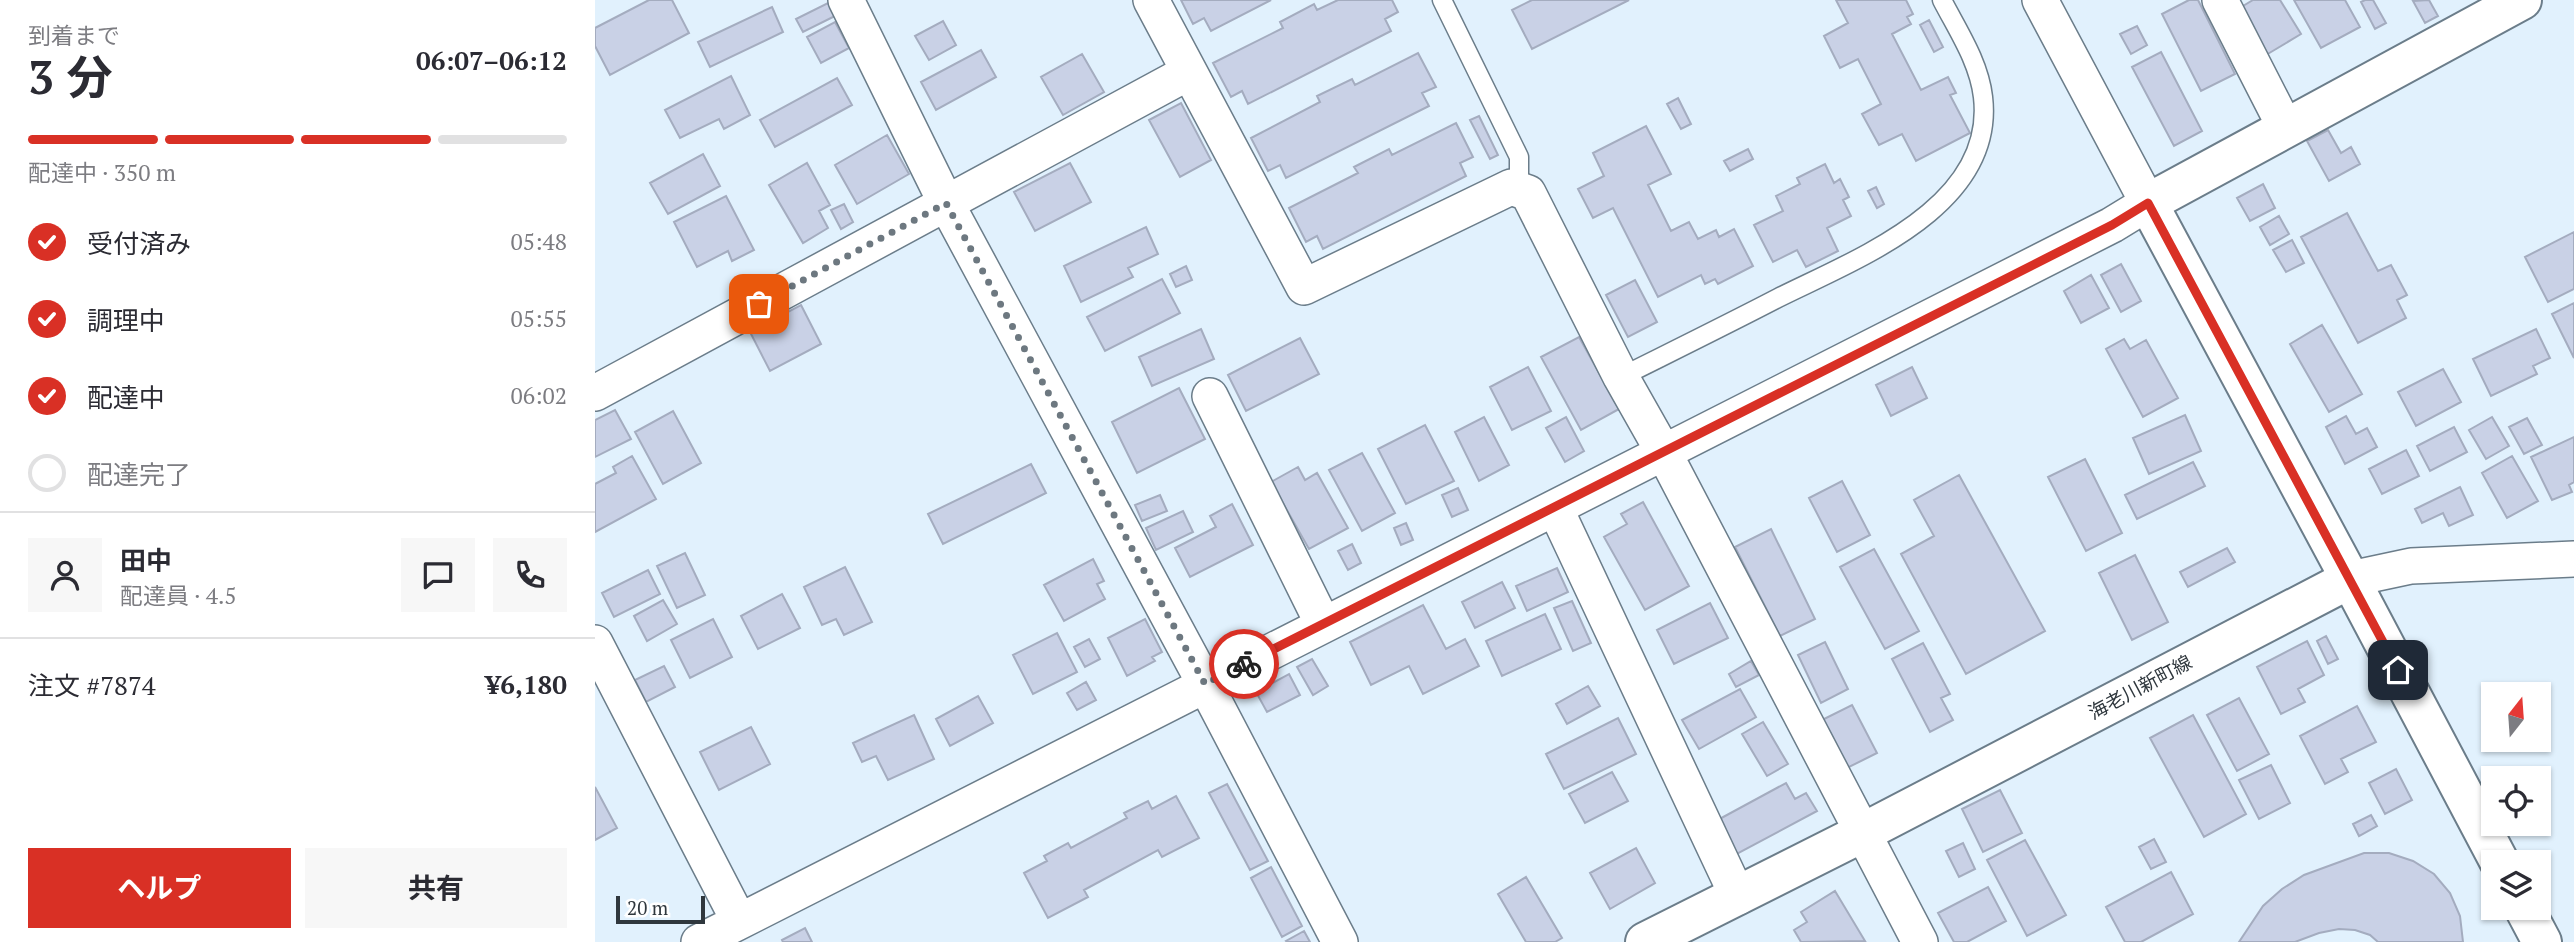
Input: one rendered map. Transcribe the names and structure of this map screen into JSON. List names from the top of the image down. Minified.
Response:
{"streets":{"main road":["海老川新町線"]},"scale_bar":"20 m","north":"top","page":{"heading":["3 分","到着まで","06:07–06:12"],"panel":["田中","配達員 · 4.5","注文 #7874","¥6,180"],"bar":"配達中 · 350 m","list":[["受付済み","05:48"],["調理中","05:55"],["配達中","06:02"],"配達完了"],"buttons":["ヘルプ","共有"],"scale":"20 m"}}
